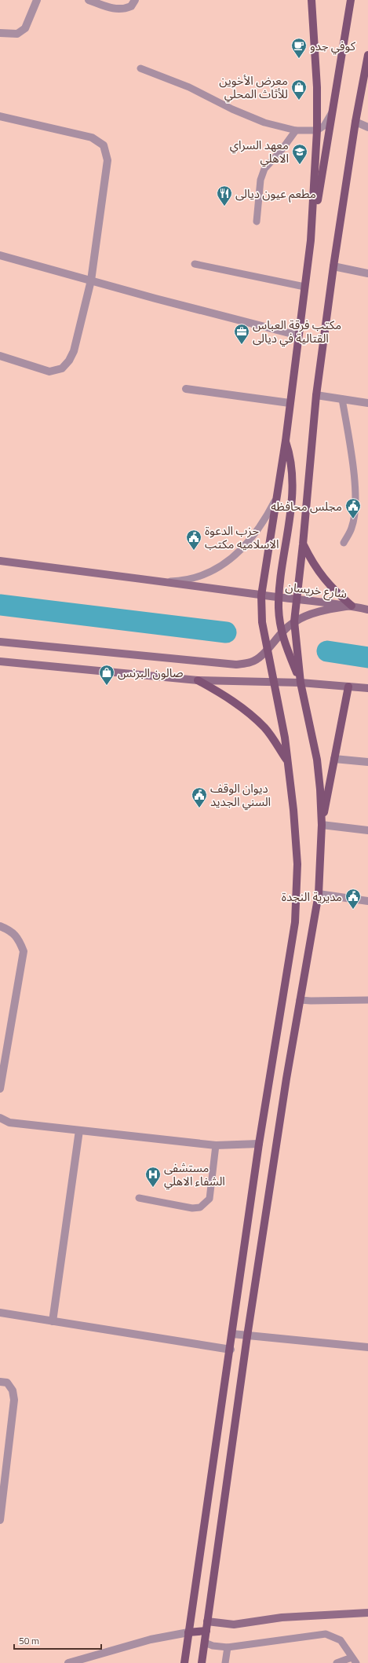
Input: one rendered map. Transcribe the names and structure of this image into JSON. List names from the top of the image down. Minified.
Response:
{"streets":{"street":["شارع خريسان"]},"places":{"cafe":["كوفي جدو"],"shop":["معرض الأخوين للأثاث المحلي","صالون البرنس"],"school or university":["معهد السراي الاهلي"],"restaurant":["مطعم عيون ديالى"],"office":["مكتب فرقة العباس القتالية في ديالى"],"public building":["مجلس محافظه","حزب الدعوة الاسلاميه مكتب","ديوان الوقف السني الجديد","مديرية النجدة"],"hospital":["مستشفى الشفاء الاهلي"]},"scale_bar":"50 m"}
